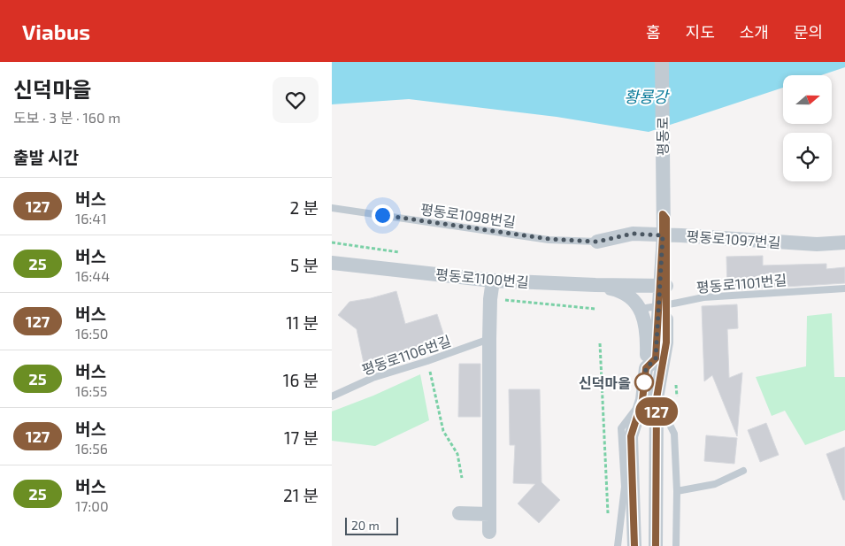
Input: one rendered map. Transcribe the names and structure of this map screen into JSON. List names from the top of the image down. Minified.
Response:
{"streets":{"street":["평동로","평동로1097번길","평동로1100번길"],"lane":["평동로1098번길","평동로1101번길","평동로1106번길"]},"crossings":[["평동로","평동로1097번길"],["평동로","평동로1100번길"],["평동로","평동로1101번길"],["평동로1098번길","평동로1097번길"]],"water":["황룡강"],"places":["신덕마을"],"lines":["bus line 127"],"scale_bar":"20 m","north":"right","page":{"header":"Viabus","nav":["홈","지도","소개","문의"],"heading":[["신덕마을","도보 · 3 분 · 160 m"],"출발 시간"],"on_map":"127","list":[{"mark":"127","name":"버스","note":"16:41","value":"2 분"},{"mark":"25","name":"버스","note":"16:44","value":"5 분"},{"mark":"127","name":"버스","note":"16:50","value":"11 분"},{"mark":"25","name":"버스","note":"16:55","value":"16 분"},{"mark":"127","name":"버스","note":"16:56","value":"17 분"},{"mark":"25","name":"버스","note":"17:00","value":"21 분"}],"scale":"20 m"}}
